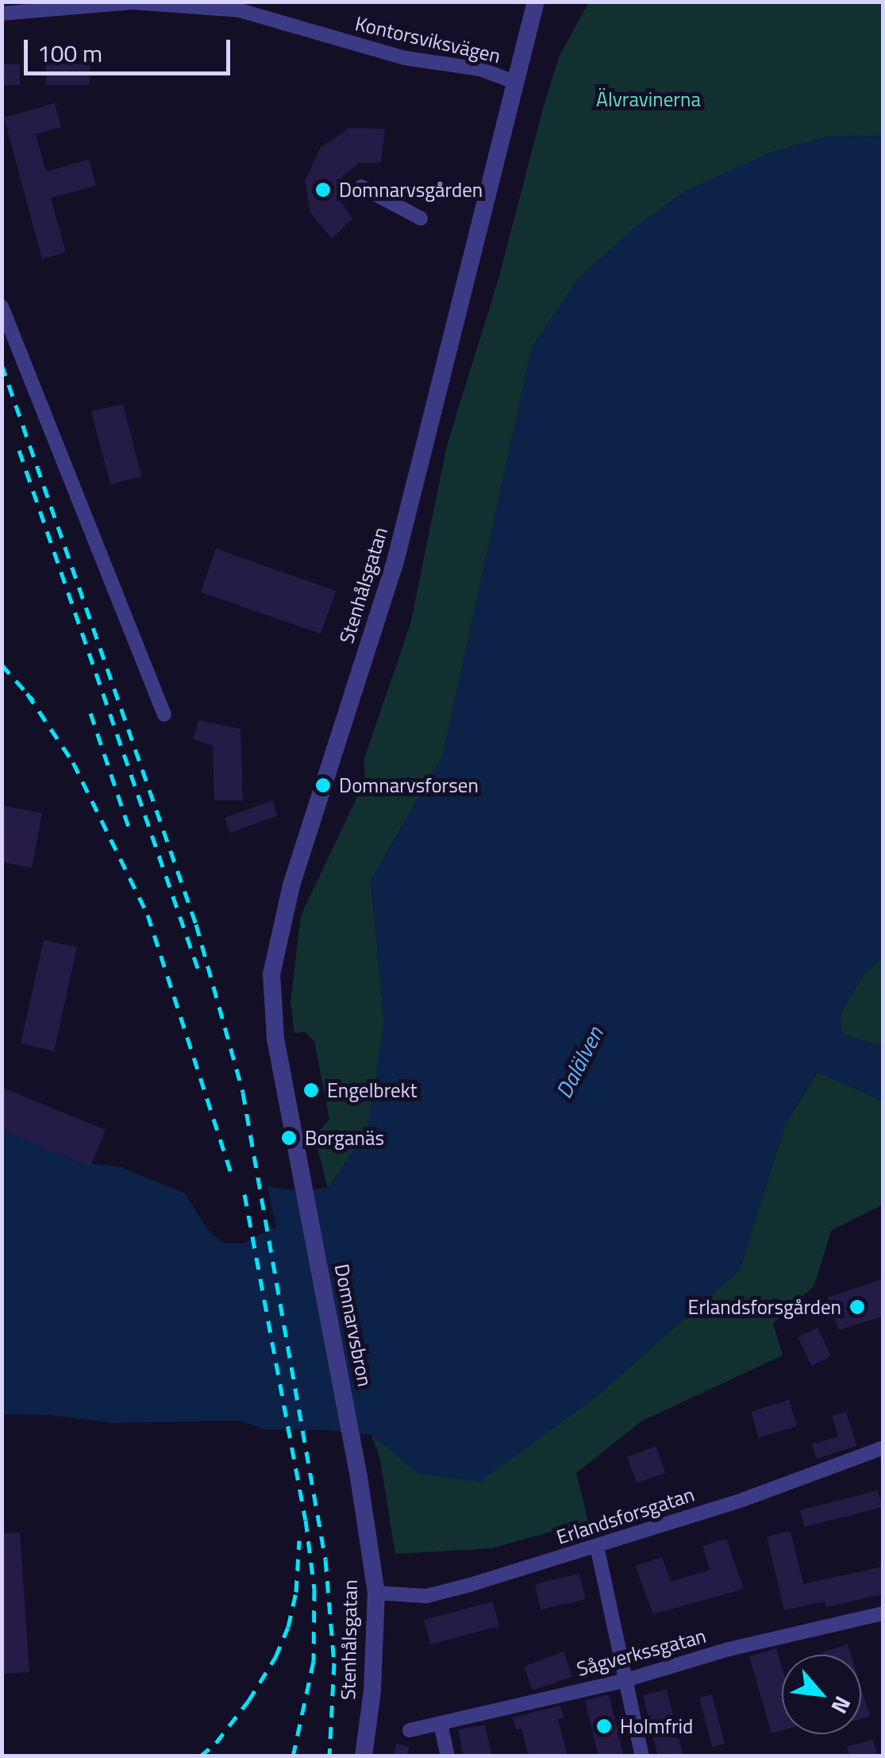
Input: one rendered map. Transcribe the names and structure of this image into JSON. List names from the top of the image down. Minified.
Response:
{"streets":{"street":["Kontorsviksvägen","Stenhålsgatan","Domnarvsbron","Erlandsforsgatan","Sågverkssgatan"]},"crossings":[["Kontorsviksvägen","Stenhålsgatan"],["Stenhålsgatan","Domnarvsbron"],["Stenhålsgatan","Erlandsforsgatan"]],"water":["Dalälven"],"parks":["Älvravinerna"],"places":["Domnarvsgården","Domnarvsforsen","Engelbrekt","Borganäs","Erlandsforsgården","Holmfrid"],"scale_bar":"100 m","north":"bottom right"}
